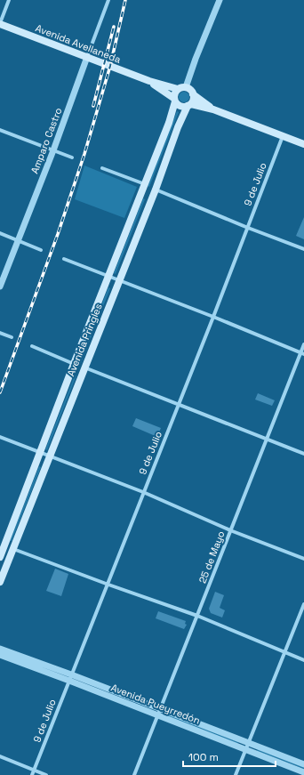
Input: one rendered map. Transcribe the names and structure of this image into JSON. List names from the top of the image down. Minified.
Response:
{"streets":{"main road":["Avenida Avellaneda","Avenida Pringles"],"street":["Amparo Castro","9 de Julio","25 de Mayo","Avenida Pueyrredón"]},"crossings":[["Avenida Avellaneda","Amparo Castro"],["Avenida Avellaneda","Avenida Pringles"],["9 de Julio","Avenida Pueyrredón"],["25 de Mayo","Avenida Pueyrredón"]],"scale_bar":"100 m"}
